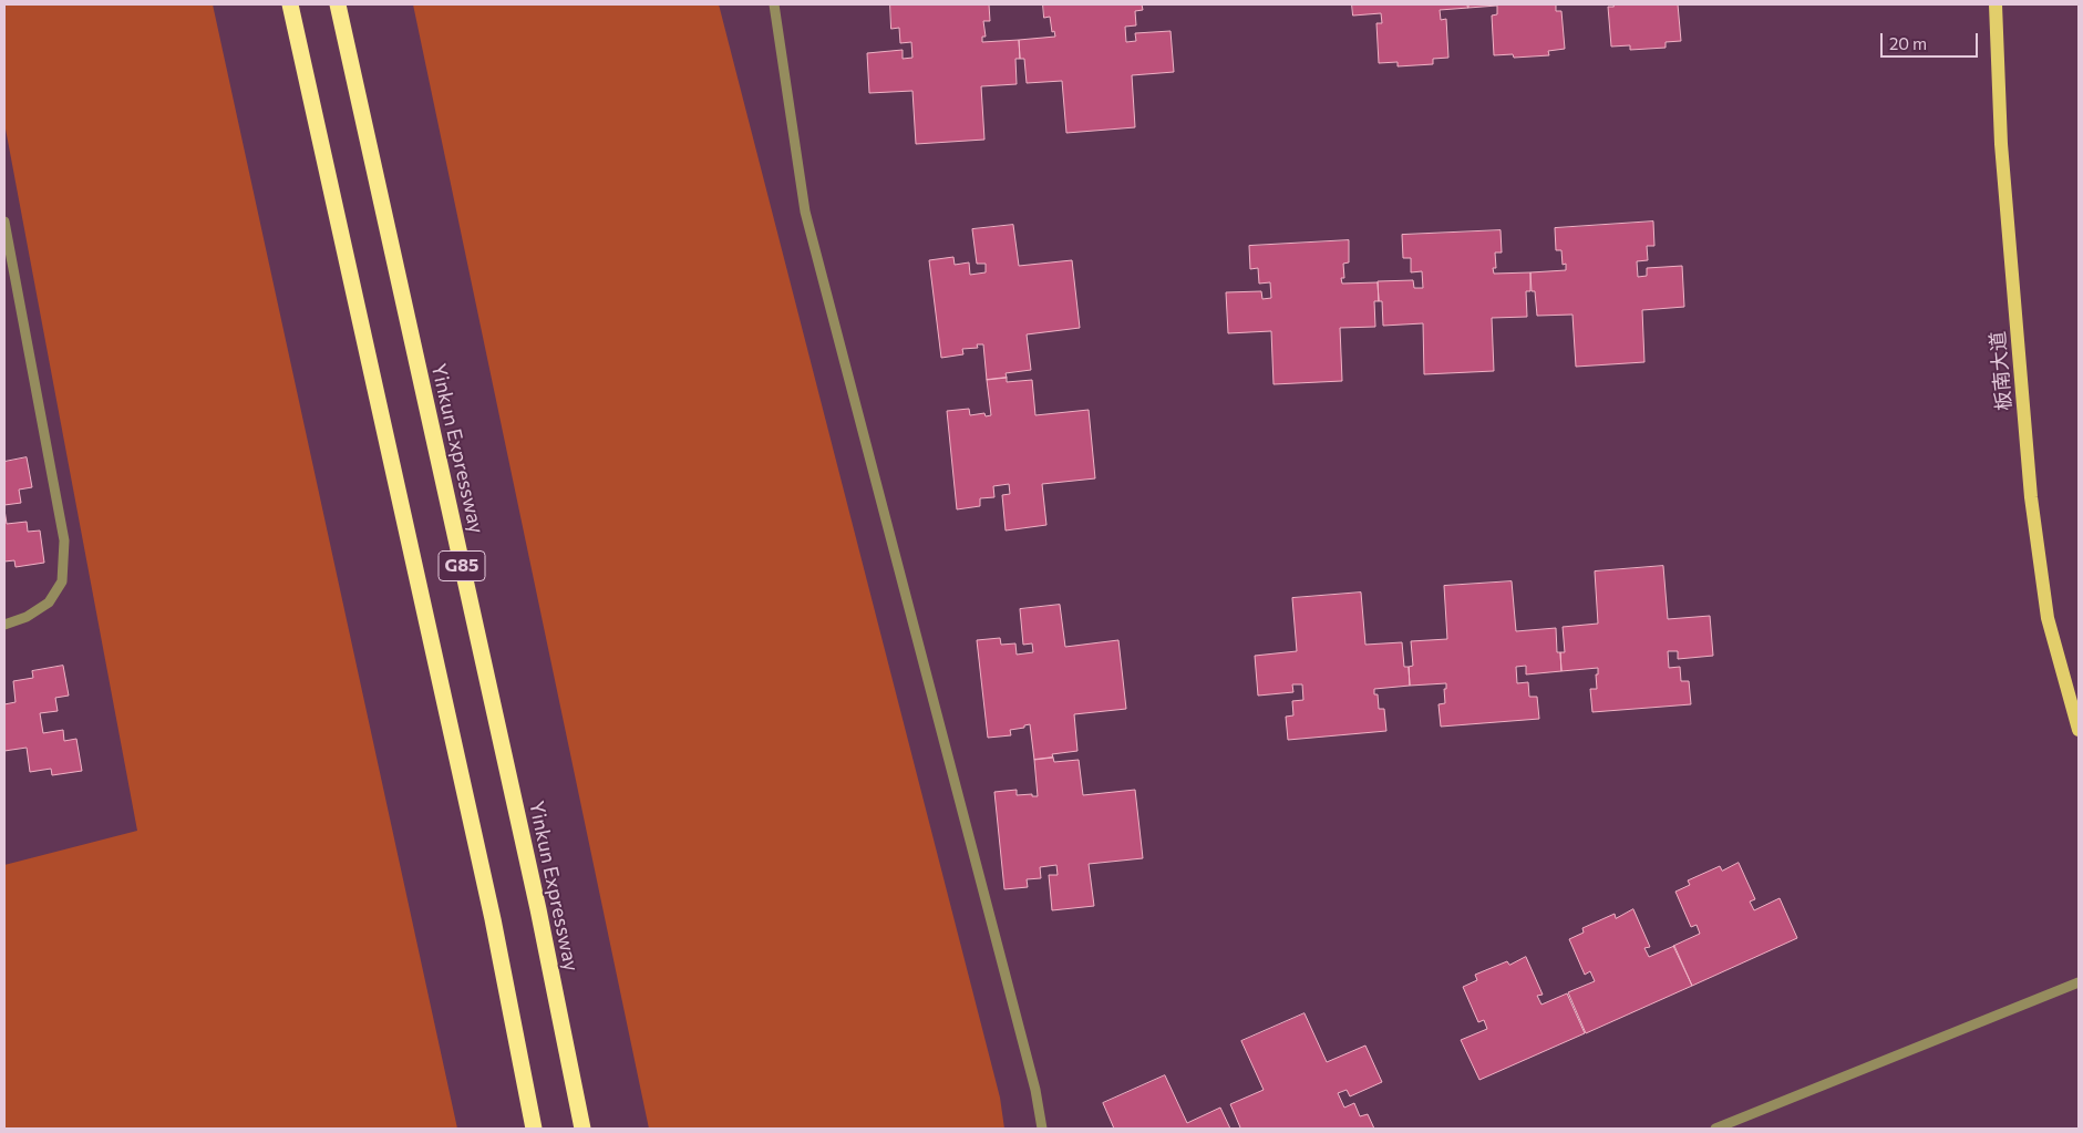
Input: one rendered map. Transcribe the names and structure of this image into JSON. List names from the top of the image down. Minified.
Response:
{"streets":{"highway":["Yinkun Expressway","G85"],"main road":["板南大道"]},"scale_bar":"20 m"}
